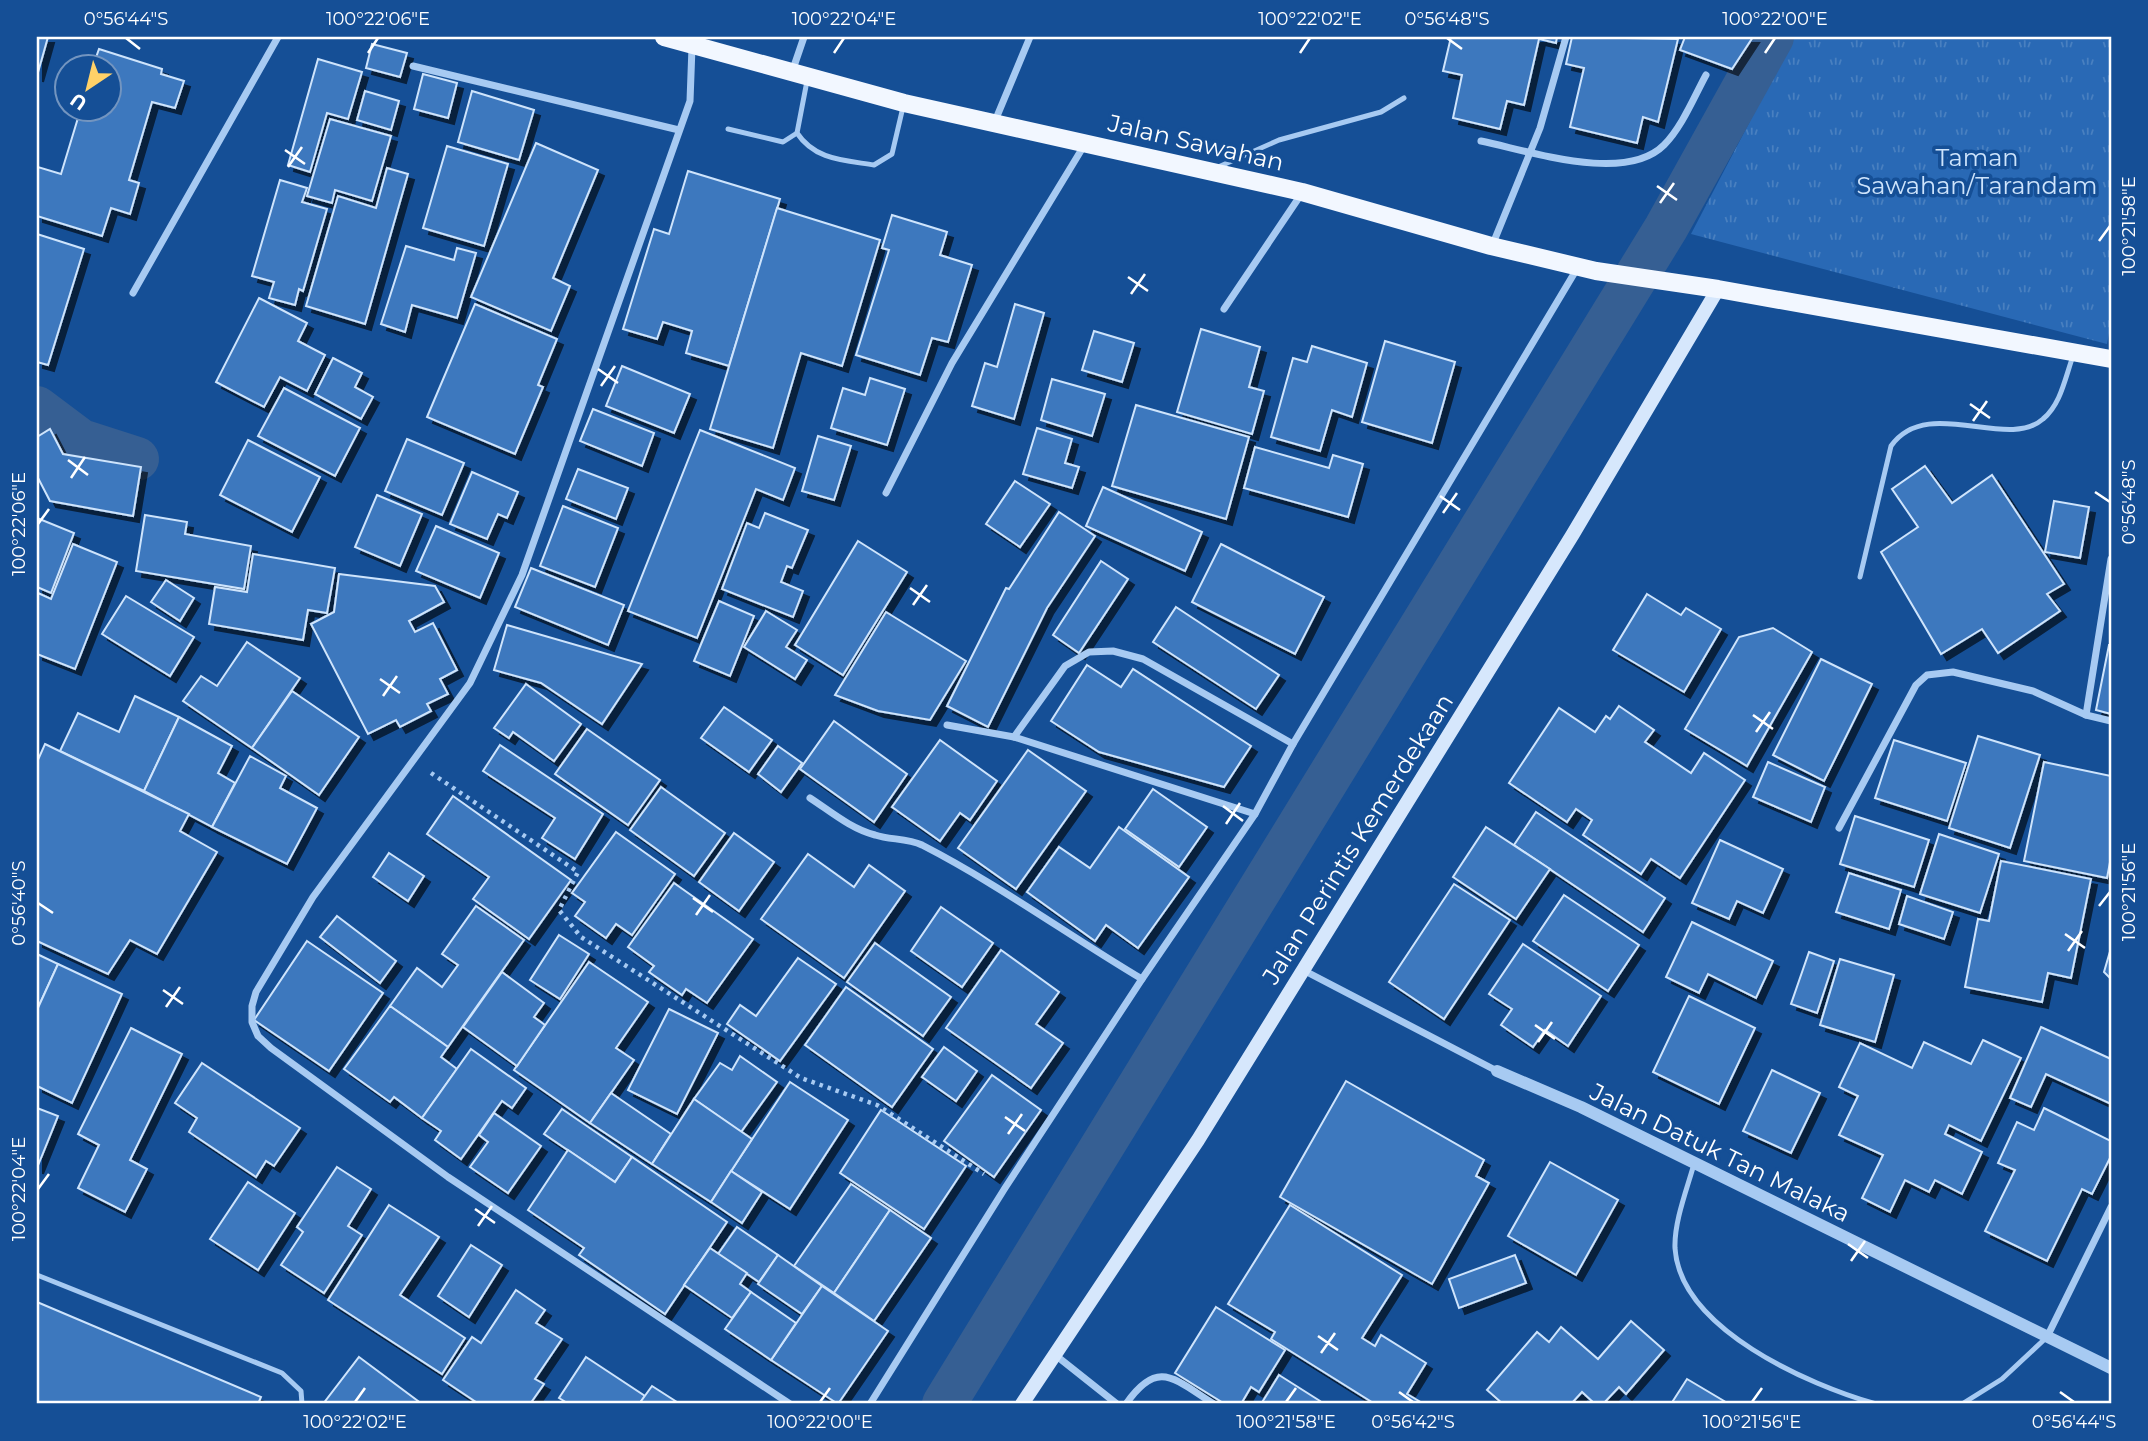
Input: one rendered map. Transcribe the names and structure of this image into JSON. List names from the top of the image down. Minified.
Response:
{"streets":{"main road":["Jalan Sawahan","Jalan Perintis Kemerdekaan"],"street":["Jalan Datuk Tan Malaka"]},"crossings":[["Jalan Sawahan","Jalan Perintis Kemerdekaan"]],"parks":["Taman Sawahan/Tarandam"],"north":"bottom left","coordinates":["0°56'44\"S","100°22'06\"E","100°22'04\"E","100°22'02\"E","0°56'48\"S","100°22'00\"E","100°21'58\"E","100°21'56\"E","0°56'40\"S","0°56'42\"S"]}
